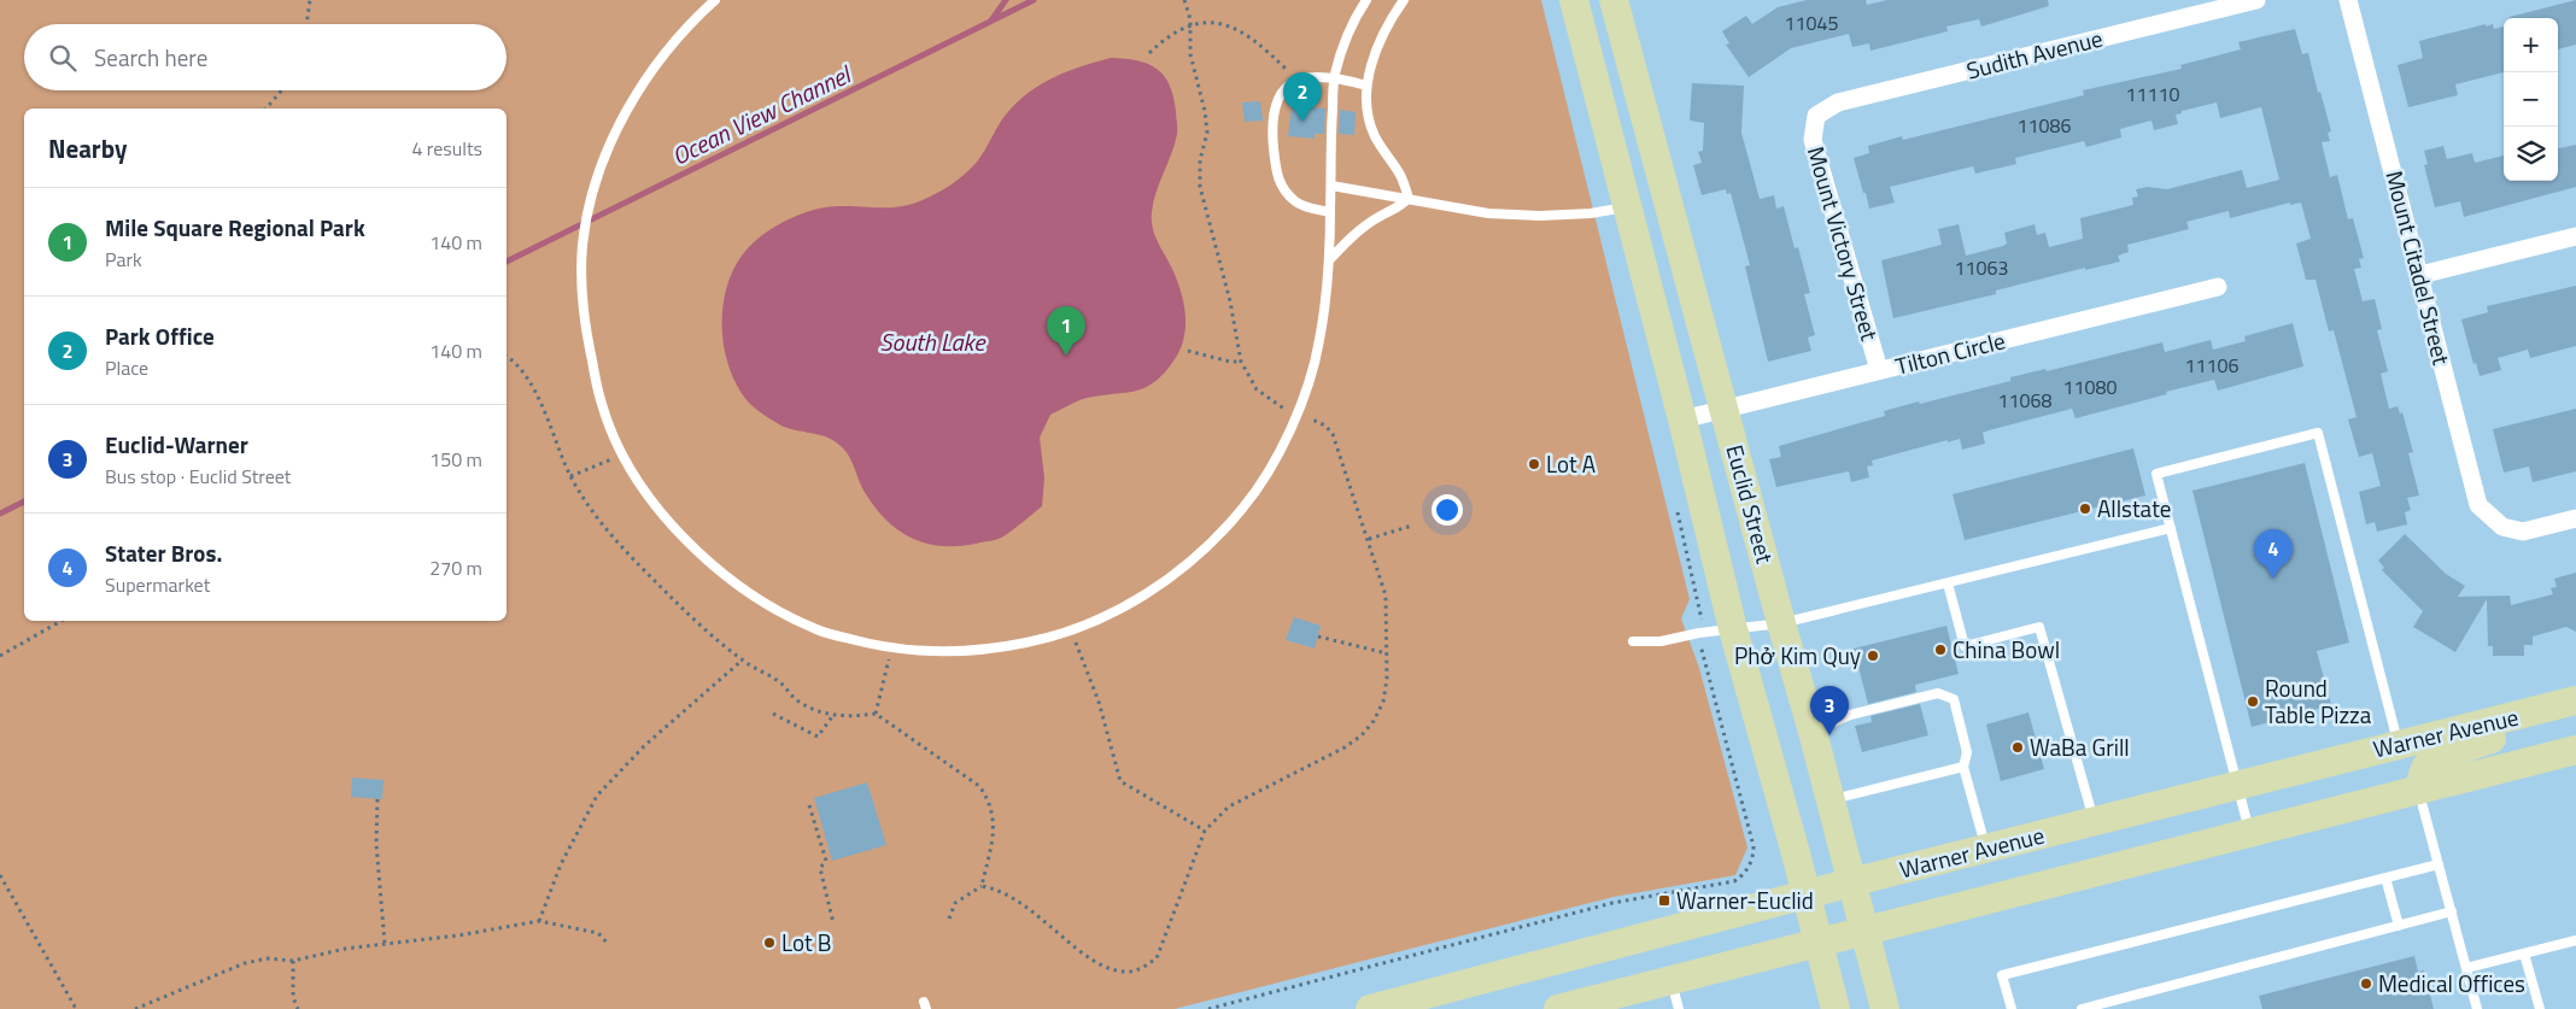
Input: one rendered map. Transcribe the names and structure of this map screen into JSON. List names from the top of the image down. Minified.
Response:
{"streets":{"main road":["Euclid Street","Warner Avenue"],"street":["Sudith Avenue","Mount Victory Street","Mount Citadel Street","Tilton Circle"]},"crossings":[["Sudith Avenue","Mount Victory Street"],["Mount Victory Street","Tilton Circle"],["Tilton Circle","Euclid Street"],["Euclid Street","Warner Avenue"]],"water":["Ocean View Channel","South Lake"],"places":{"other":["Lot A","Allstate","China Bowl","Phở Kim Quy","Round Table Pizza","WaBa Grill","Lot B","Medical Offices"],"transit":["Warner-Euclid"]},"house_numbers":["11045","11110","11086","11063","11106","11080","11068"],"page":{"map_buttons":["+","−"],"search":"Search here","pins":["2","1","4","3"],"heading":["Nearby","4 results"],"list":[{"mark":"1","name":"Mile Square Regional Park","note":"Park","value":"140 m"},{"mark":"2","name":"Park Office","note":"Place","value":"140 m"},{"mark":"3","name":"Euclid-Warner","note":"Bus stop · Euclid Street","value":"150 m"},{"mark":"4","name":"Stater Bros.","note":"Supermarket","value":"270 m"}]}}
